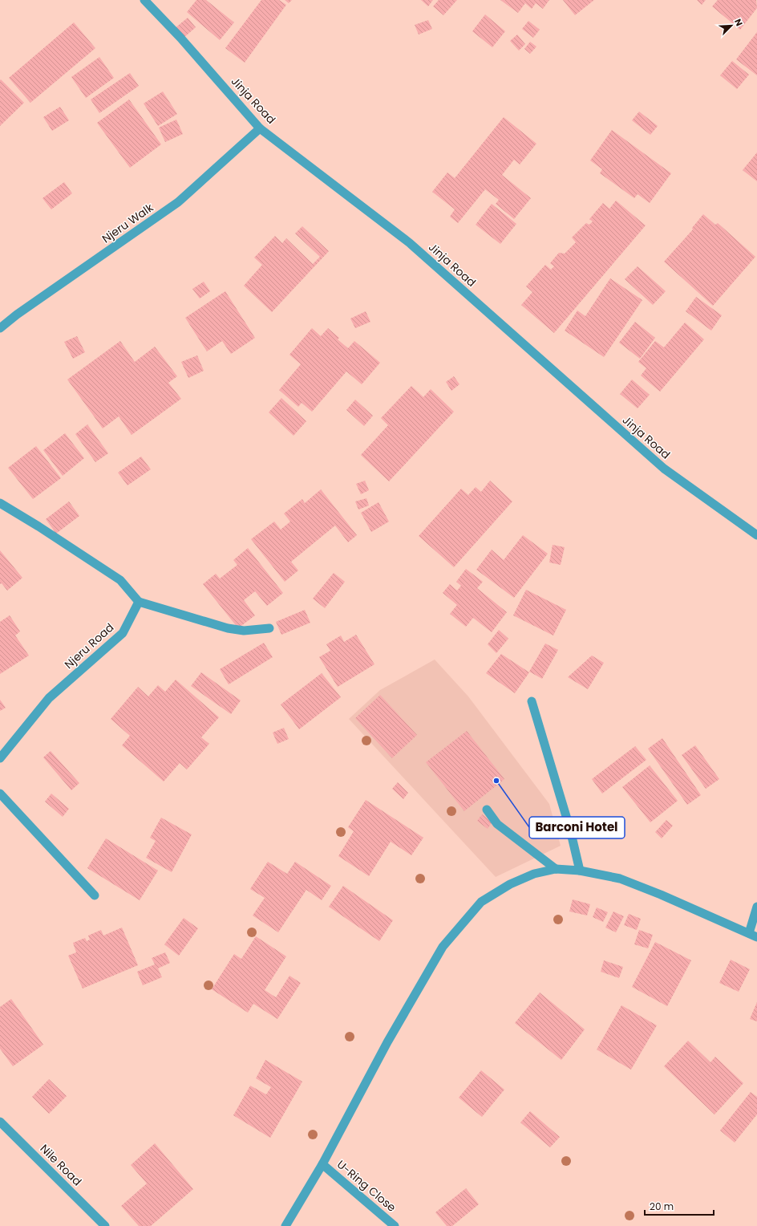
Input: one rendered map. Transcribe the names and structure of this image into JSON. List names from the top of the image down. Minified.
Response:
{"streets":{"street":["Jinja Road","Njeru Walk","Njeru Road","Nile Road","U-Ring Close"]},"crossings":[["Jinja Road","Njeru Walk"]],"places":["Barconi Hotel"],"scale_bar":"20 m","north":"top right"}
